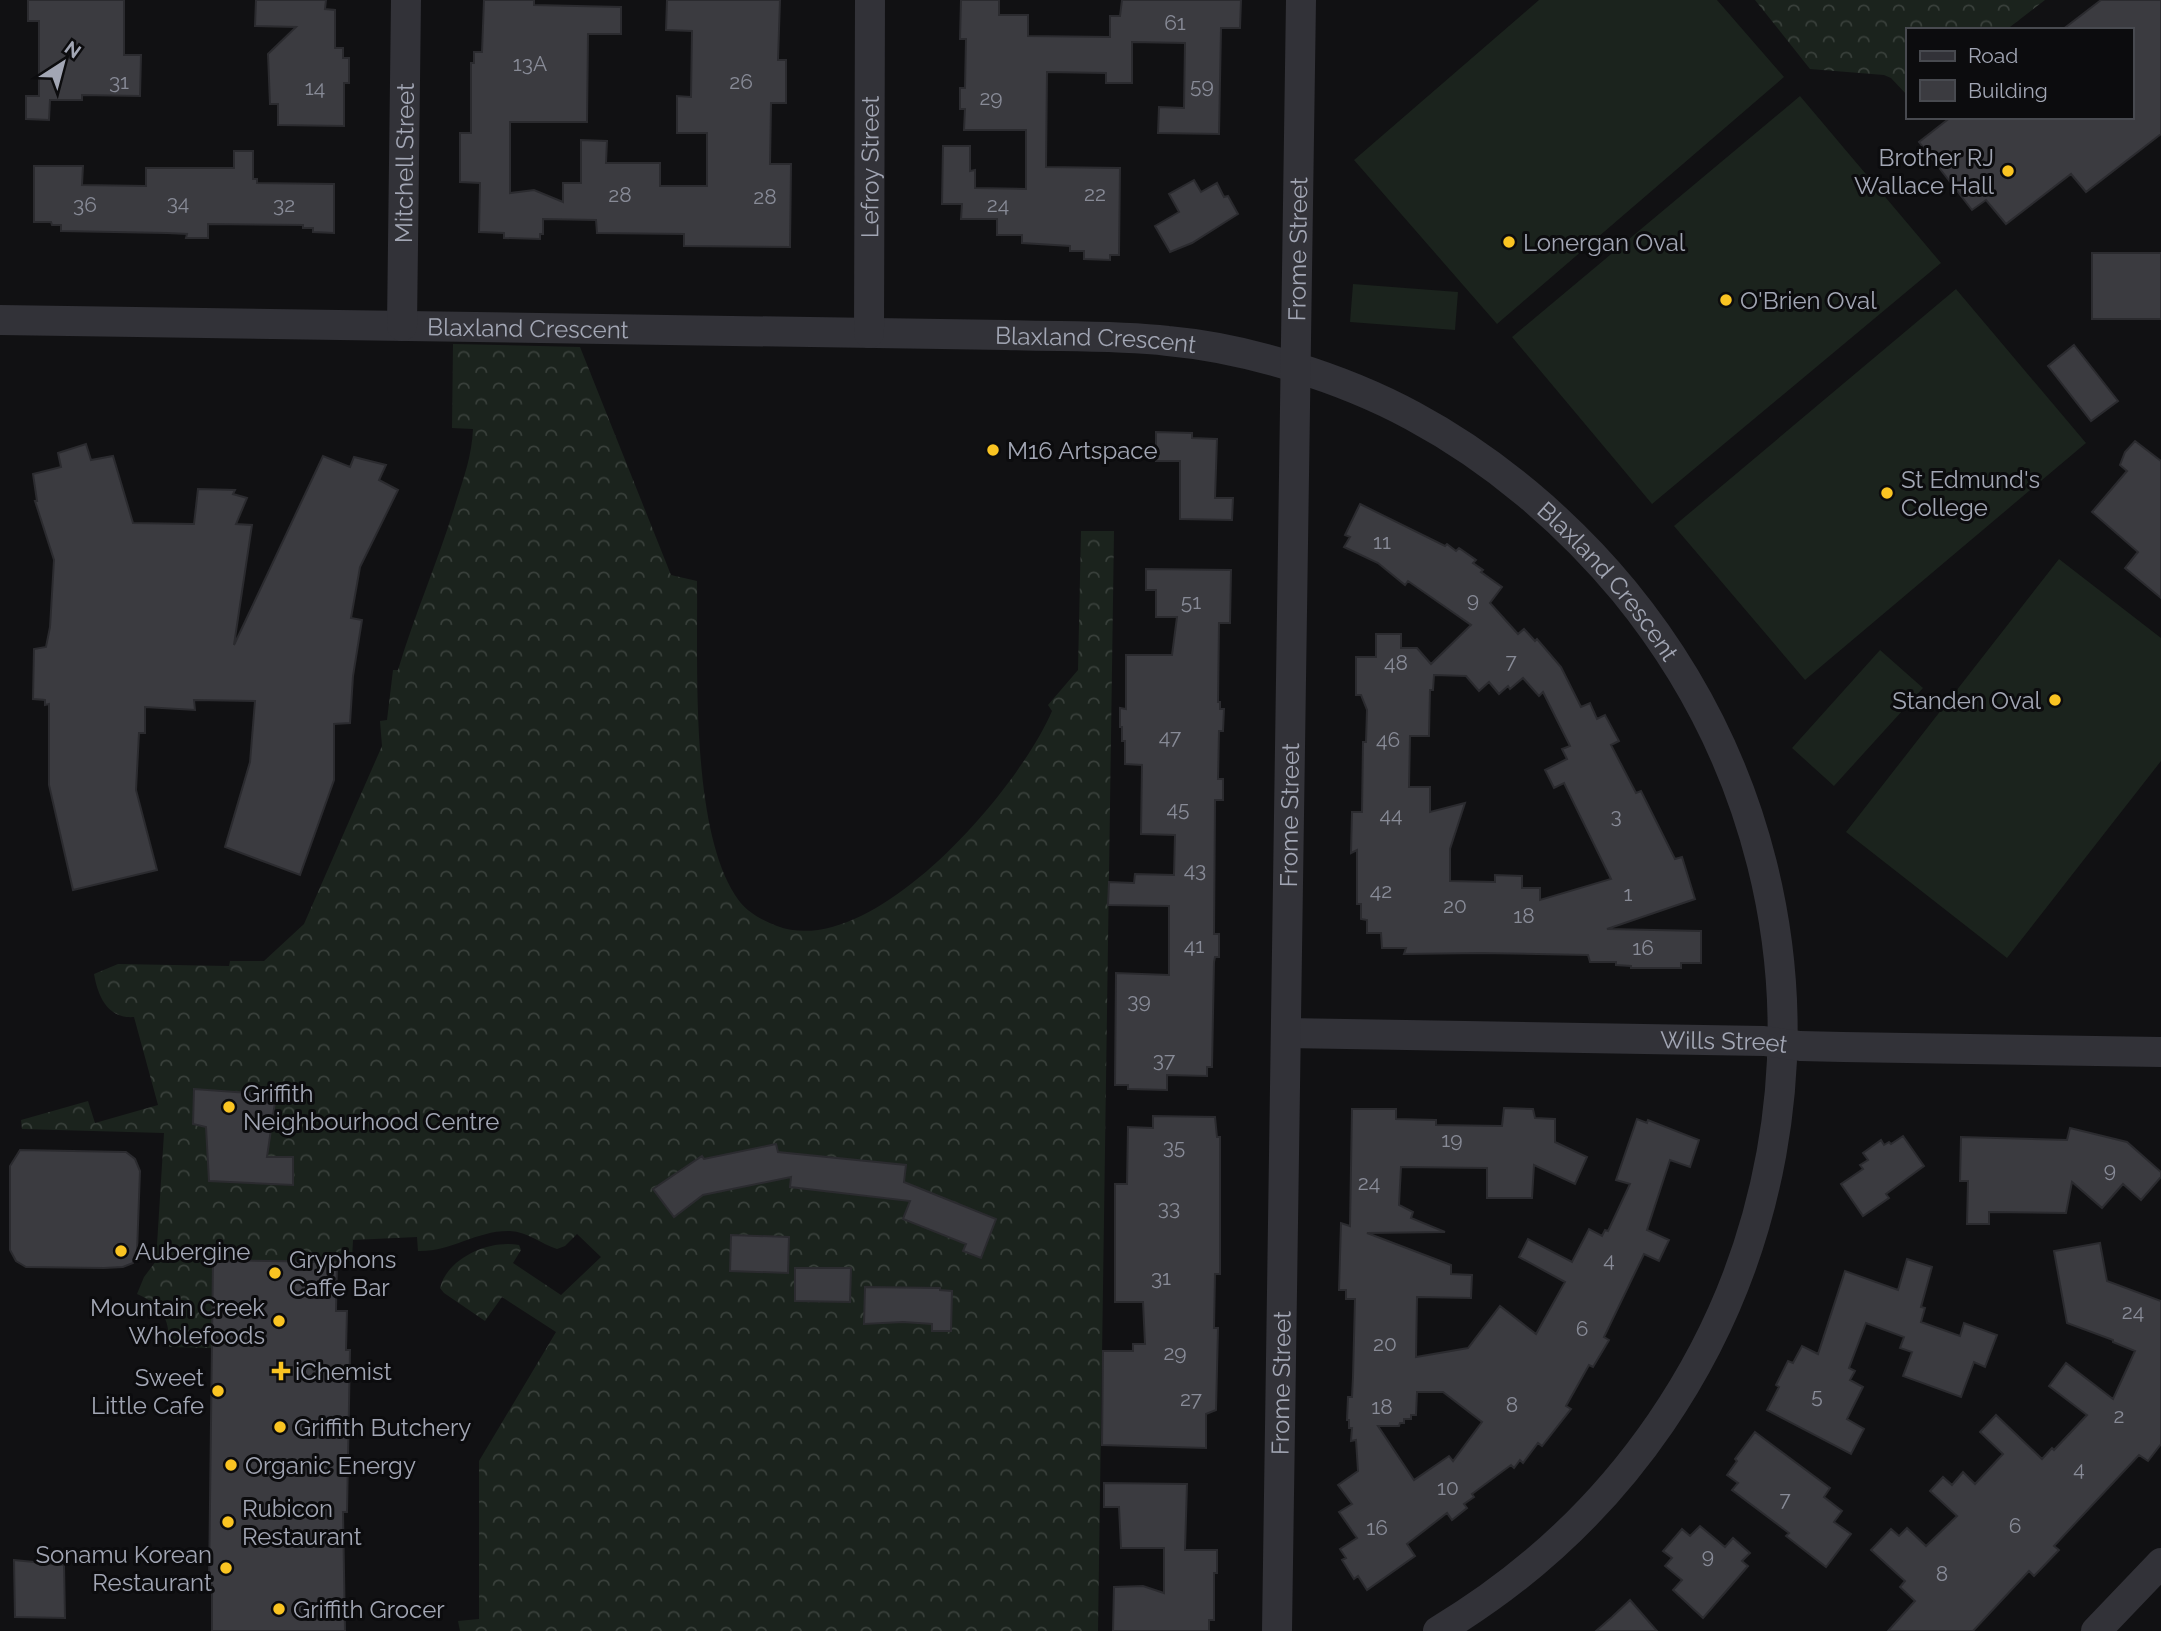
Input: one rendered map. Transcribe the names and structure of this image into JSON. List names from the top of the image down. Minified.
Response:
{"streets":{"street":["Mitchell Street","Lefroy Street","Frome Street","Blaxland Crescent","Wills Street"]},"crossings":[["Mitchell Street","Blaxland Crescent"],["Lefroy Street","Blaxland Crescent"],["Frome Street","Blaxland Crescent"],["Frome Street","Wills Street"],["Blaxland Crescent","Wills Street"]],"places":{"other":["Brother RJ Wallace Hall","Lonergan Oval","O'Brien Oval","M16 Artspace","St Edmund's College","Standen Oval","Griffith Neighbourhood Centre","Aubergine","Gryphons Caffe Bar","Mountain Creek Wholefoods","Sweet Little Cafe","Griffith Butchery","Organic Energy","Rubicon Restaurant","Sonamu Korean Restaurant","Griffith Grocer"],"health":["iChemist"]},"house_numbers":["61","13A","31","26","59","14","29","22","28","28","34","36","32","24","11","9","51","7","48","47","46","45","44","3","43","42","1","20","18","41","16","39","37","19","35","9","24","33","4","31","24","6","20","29","5","27","8","18","2","4","10","7","6","16","9","8"],"legend":["Road","Building"],"north":"top right"}
